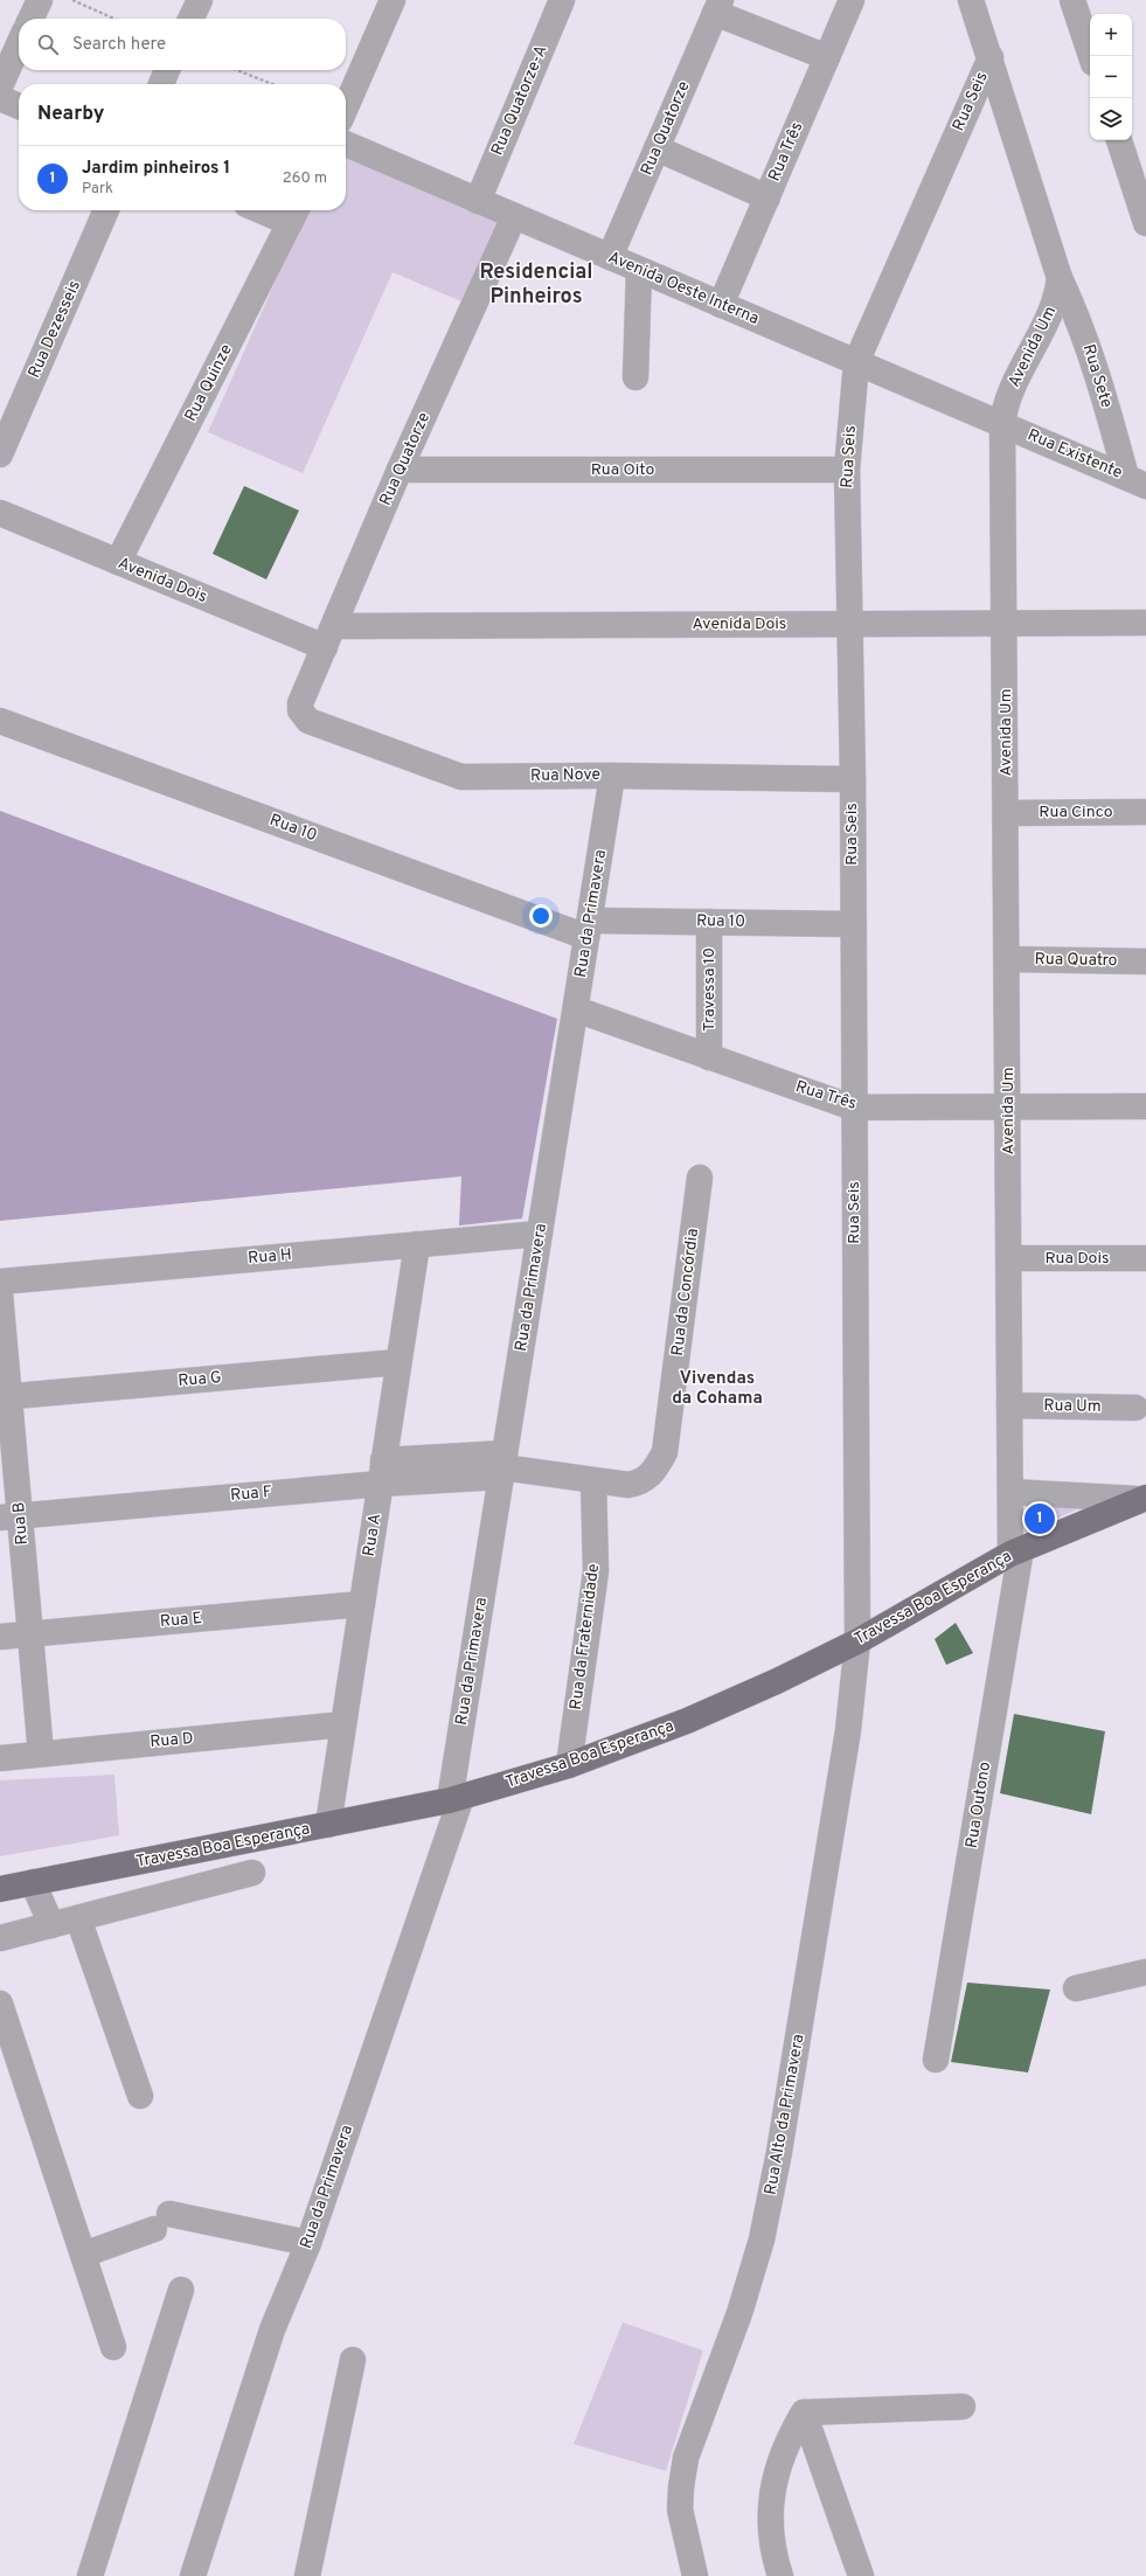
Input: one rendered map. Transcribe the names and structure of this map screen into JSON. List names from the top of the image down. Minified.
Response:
{"streets":{"main road":["Travessa Boa Esperança"],"street":["Rua Quatorze-A","Rua Seis","Rua Quatorze","Rua Três","Avenida Oeste Interna","Rua Dezesseis","Avenida Um","Rua Sete","Rua Quinze","Rua Existente","Rua Oito","Avenida Dois","Rua Nove","Rua Cinco","Rua 10","Rua da Primavera","Rua Quatro","Travessa 10","Rua H","Rua Dois","Rua da Concórdia","Rua G","Rua Um","Rua F","Rua B","Rua A","Rua E","Rua da Fraternidade","Rua D","Rua Outono","Rua Alto da Primavera"]},"crossings":[["Rua Quatorze-A","Avenida Oeste Interna"],["Rua Seis","Rua Três"],["Rua Seis","Avenida Oeste Interna"],["Rua Seis","Avenida Um"],["Rua Seis","Rua Oito"],["Rua Seis","Avenida Dois"],["Rua Seis","Rua Nove"],["Rua Seis","Rua 10"],["Rua Seis","Travessa Boa Esperança"],["Rua Seis","Rua Alto da Primavera"],["Rua Quatorze","Avenida Oeste Interna"],["Rua Quatorze","Rua Oito"],["Rua Quatorze","Avenida Dois"],["Rua Quatorze","Rua Nove"],["Rua Três","Avenida Oeste Interna"],["Rua Três","Avenida Um"],["Rua Três","Rua da Primavera"],["Rua Três","Travessa 10"],["Avenida Oeste Interna","Avenida Um"],["Avenida Oeste Interna","Rua Existente"],["Avenida Um","Rua Sete"],["Avenida Um","Rua Existente"],["Avenida Um","Avenida Dois"],["Avenida Um","Rua Cinco"],["Avenida Um","Rua Quatro"],["Avenida Um","Rua Dois"],["Avenida Um","Rua Um"],["Avenida Um","Travessa Boa Esperança"],["Avenida Um","Rua Outono"],["Rua Sete","Rua Existente"],["Rua Quinze","Avenida Dois"],["Rua Nove","Rua da Primavera"],["Rua 10","Rua da Primavera"],["Rua 10","Travessa 10"],["Rua da Primavera","Rua H"],["Rua da Primavera","Rua da Concórdia"],["Rua da Primavera","Rua F"],["Rua da Primavera","Travessa Boa Esperança"],["Rua H","Rua A"],["Rua da Concórdia","Rua F"],["Rua da Concórdia","Rua da Fraternidade"],["Rua G","Rua B"],["Rua G","Rua A"],["Rua F","Rua B"],["Rua F","Rua A"],["Rua B","Rua E"],["Rua B","Rua D"],["Rua A","Travessa Boa Esperança"],["Rua A","Rua E"],["Rua A","Rua D"],["Travessa Boa Esperança","Rua da Fraternidade"],["Travessa Boa Esperança","Rua Outono"],["Travessa Boa Esperança","Rua Alto da Primavera"]],"districts":["Residencial Pinheiros","Vivendas da Cohama"],"page":{"map_buttons":["+","−"],"search":"Search here","heading":"Nearby","list":[{"mark":"1","name":"Jardim pinheiros 1","note":"Park","value":"260 m"}],"pins":"1"}}
